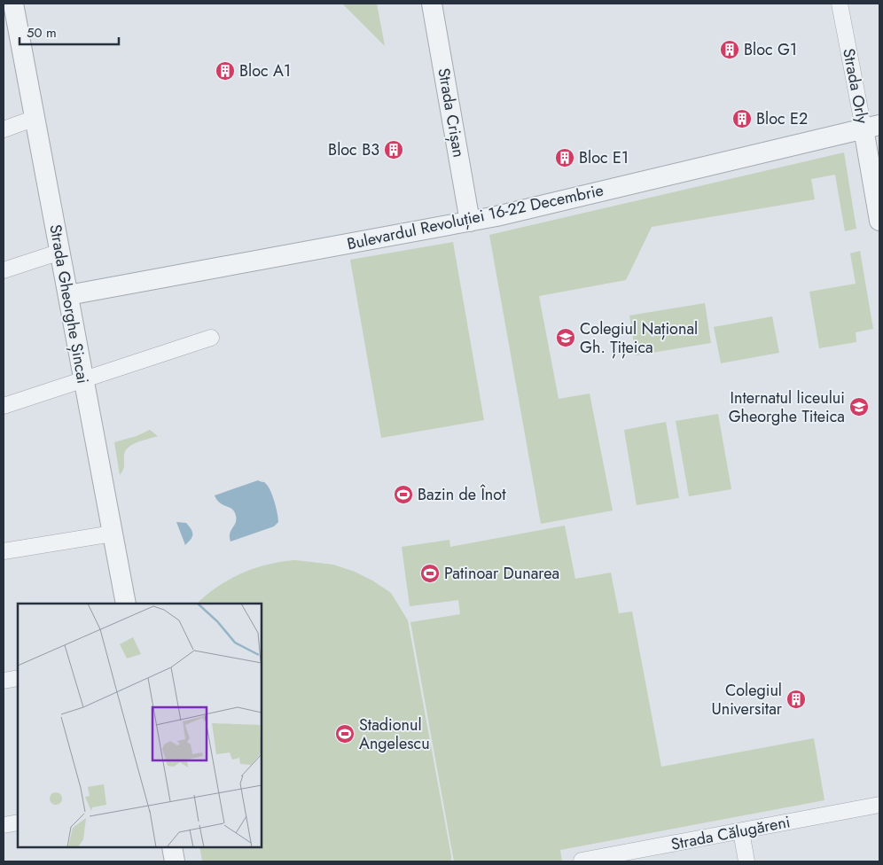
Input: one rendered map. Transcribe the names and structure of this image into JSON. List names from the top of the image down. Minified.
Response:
{"streets":{"street":["Strada Orly","Strada Crișan","Bulevardul Revoluției 16-22 Decembrie","Strada Gheorghe Șincai","Strada Călugăreni"]},"crossings":[["Strada Orly","Bulevardul Revoluției 16-22 Decembrie"],["Strada Crișan","Bulevardul Revoluției 16-22 Decembrie"],["Bulevardul Revoluției 16-22 Decembrie","Strada Gheorghe Șincai"]],"places":{"building":["Bloc G1","Bloc A1","Bloc E2","Bloc B3","Bloc E1","Colegiul Universitar"],"school or university":["Colegiul Național Gh. Țițeica","Internatul liceului Gheorghe Titeica"],"sports":["Bazin de Înot","Patinoar Dunarea","Stadionul Angelescu"]},"scale_bar":"50 m"}
